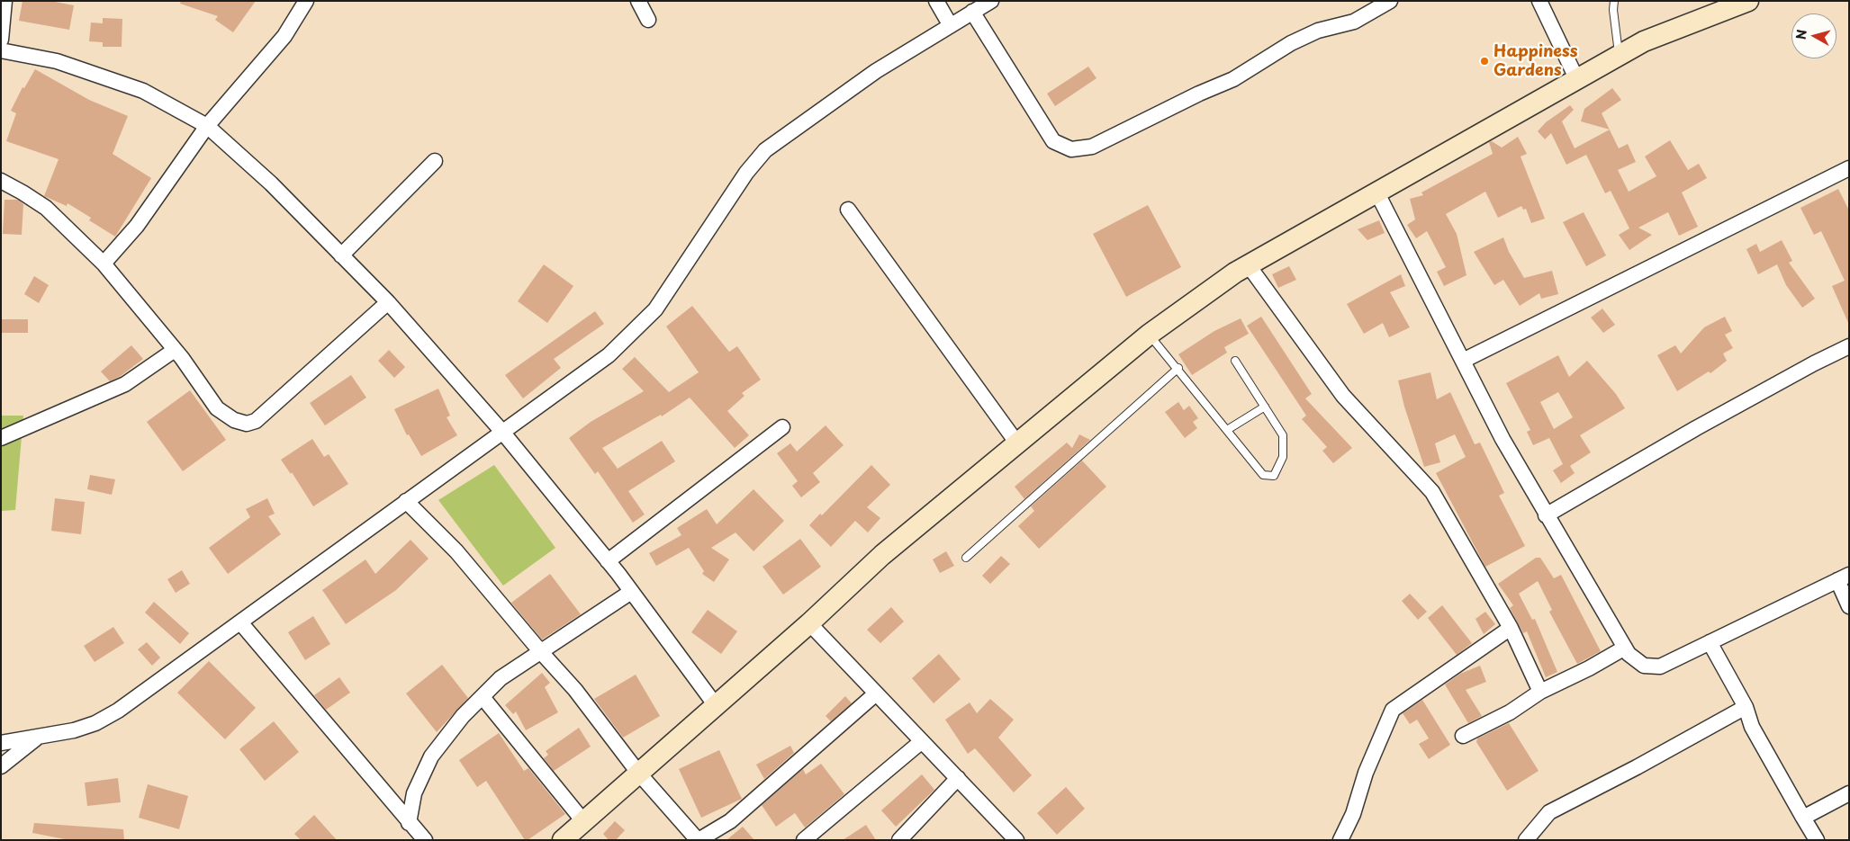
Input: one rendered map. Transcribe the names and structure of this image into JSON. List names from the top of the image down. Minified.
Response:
{"places":["Happiness Gardens"],"north":"left"}
